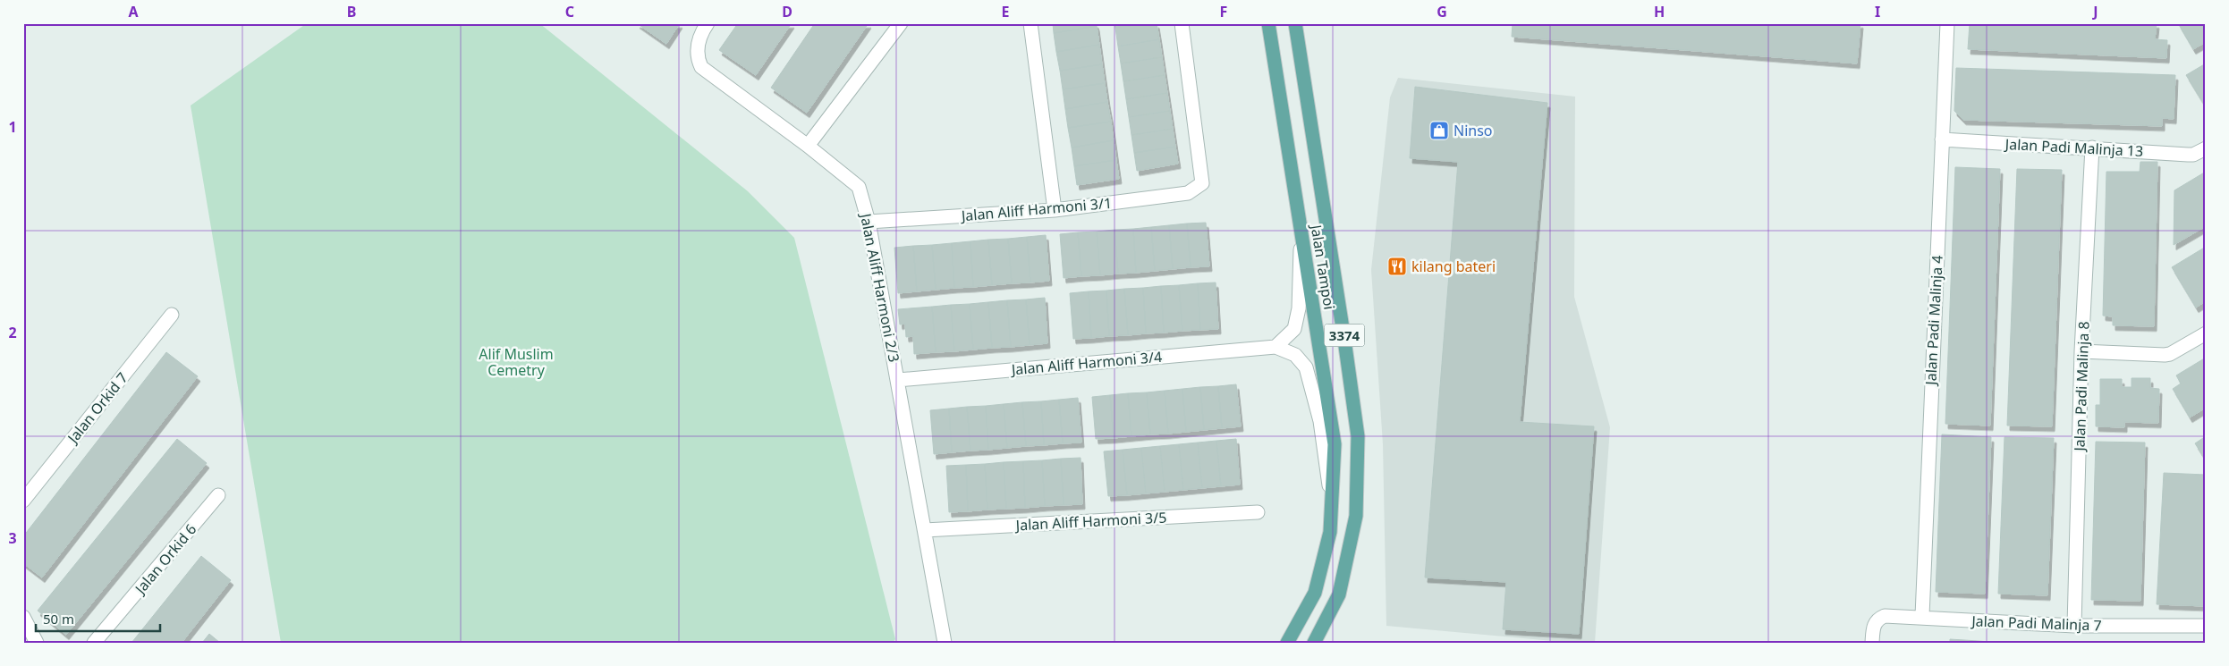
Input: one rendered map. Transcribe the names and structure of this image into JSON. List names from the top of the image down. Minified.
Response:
{"streets":{"main road":["Jalan Tampoi","3374"],"street":["Jalan Padi Malinja 13","Jalan Aliff Harmoni 3/1","Jalan Aliff Harmoni 2/3","Jalan Padi Malinja 4","Jalan Aliff Harmoni 3/4","Jalan Padi Malinja 8","Jalan Orkid 7","Jalan Aliff Harmoni 3/5","Jalan Orkid 6","Jalan Padi Malinja 7"]},"crossings":[["Jalan Padi Malinja 13","Jalan Padi Malinja 4"],["Jalan Padi Malinja 13","Jalan Padi Malinja 8"],["Jalan Aliff Harmoni 3/1","Jalan Aliff Harmoni 2/3"],["Jalan Tampoi","Jalan Aliff Harmoni 3/4"],["Jalan Aliff Harmoni 2/3","Jalan Aliff Harmoni 3/4"],["Jalan Aliff Harmoni 2/3","Jalan Aliff Harmoni 3/5"],["Jalan Padi Malinja 4","Jalan Padi Malinja 7"],["Jalan Padi Malinja 8","Jalan Padi Malinja 7"]],"parks":["Alif Muslim Cemetry"],"places":{"shop":["Ninso"],"restaurant":["kilang bateri"]},"scale_bar":"50 m","grid":{"columns":["A","B","C","D","E","F","G","H","I","J"],"rows":["1","2","3"]}}
